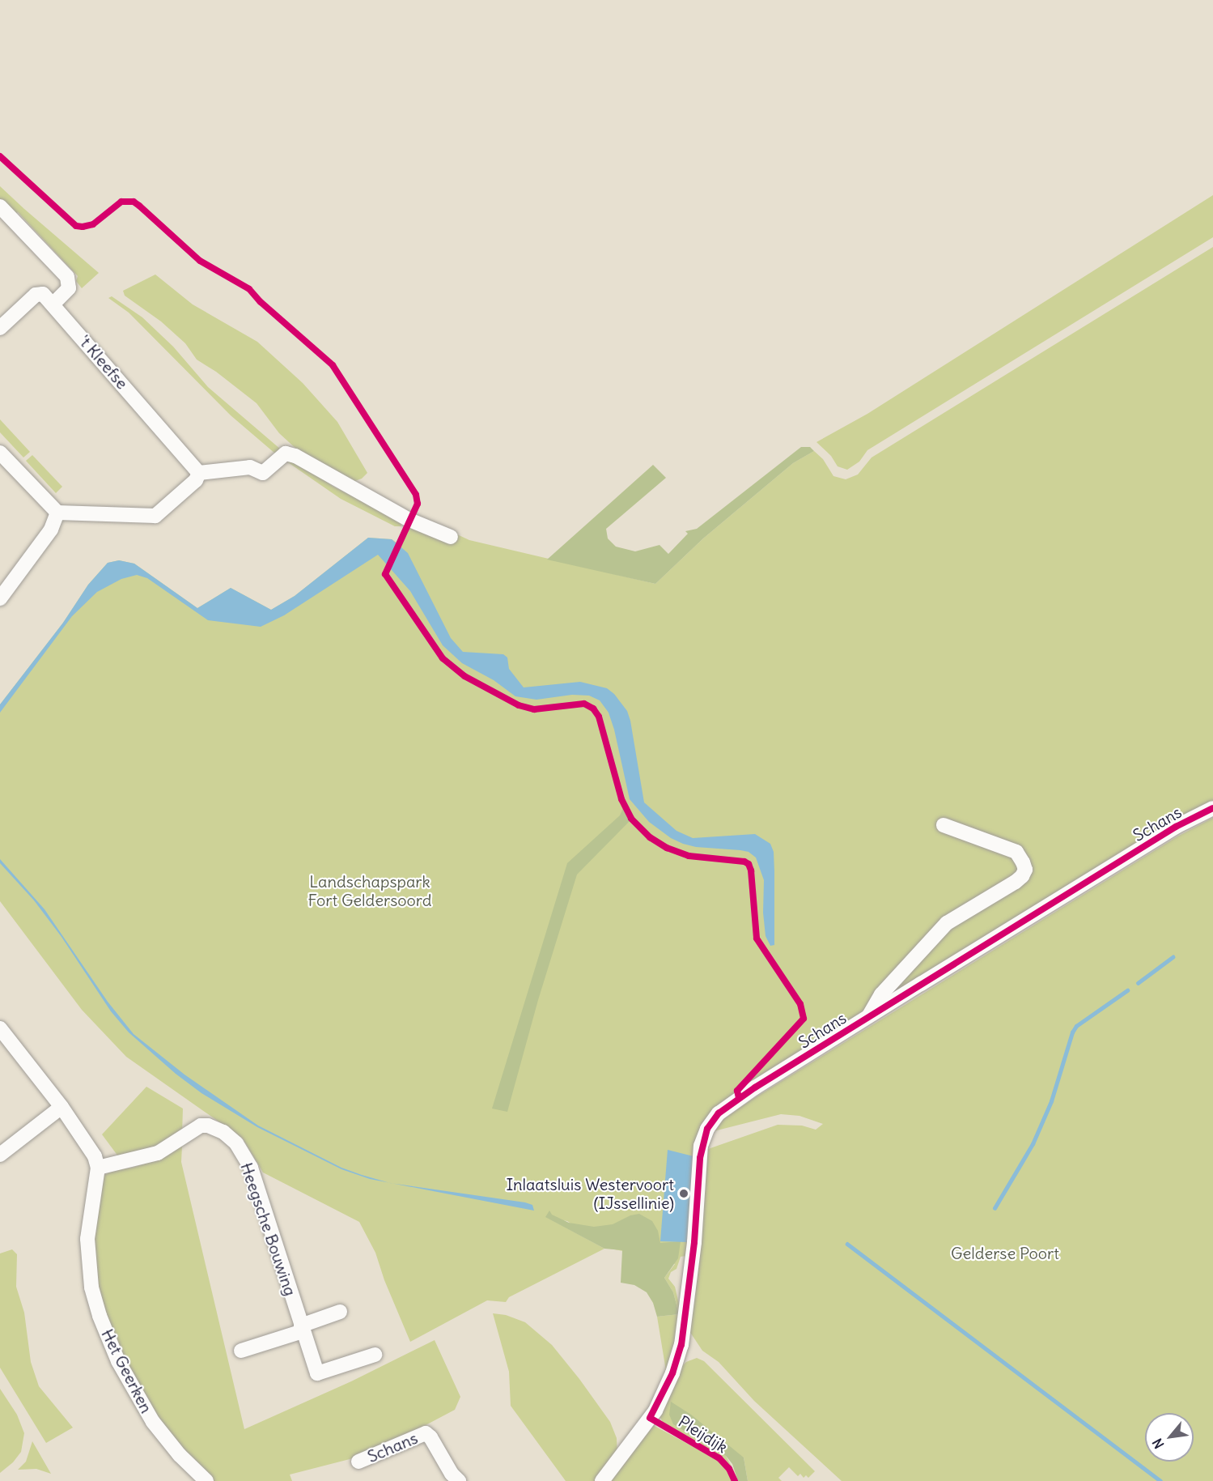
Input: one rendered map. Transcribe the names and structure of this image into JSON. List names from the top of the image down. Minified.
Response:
{"streets":{"street":["'t Kleefse","Schans","Heegsche Bouwing","Het Geerken"],"cycle path":["Pleijdijk"]},"crossings":[["Heegsche Bouwing","Het Geerken"]],"parks":["Landschapspark Fort Geldersoord","Gelderse Poort"],"places":["Inlaatsluis Westervoort (IJssellinie)"],"north":"bottom left"}
